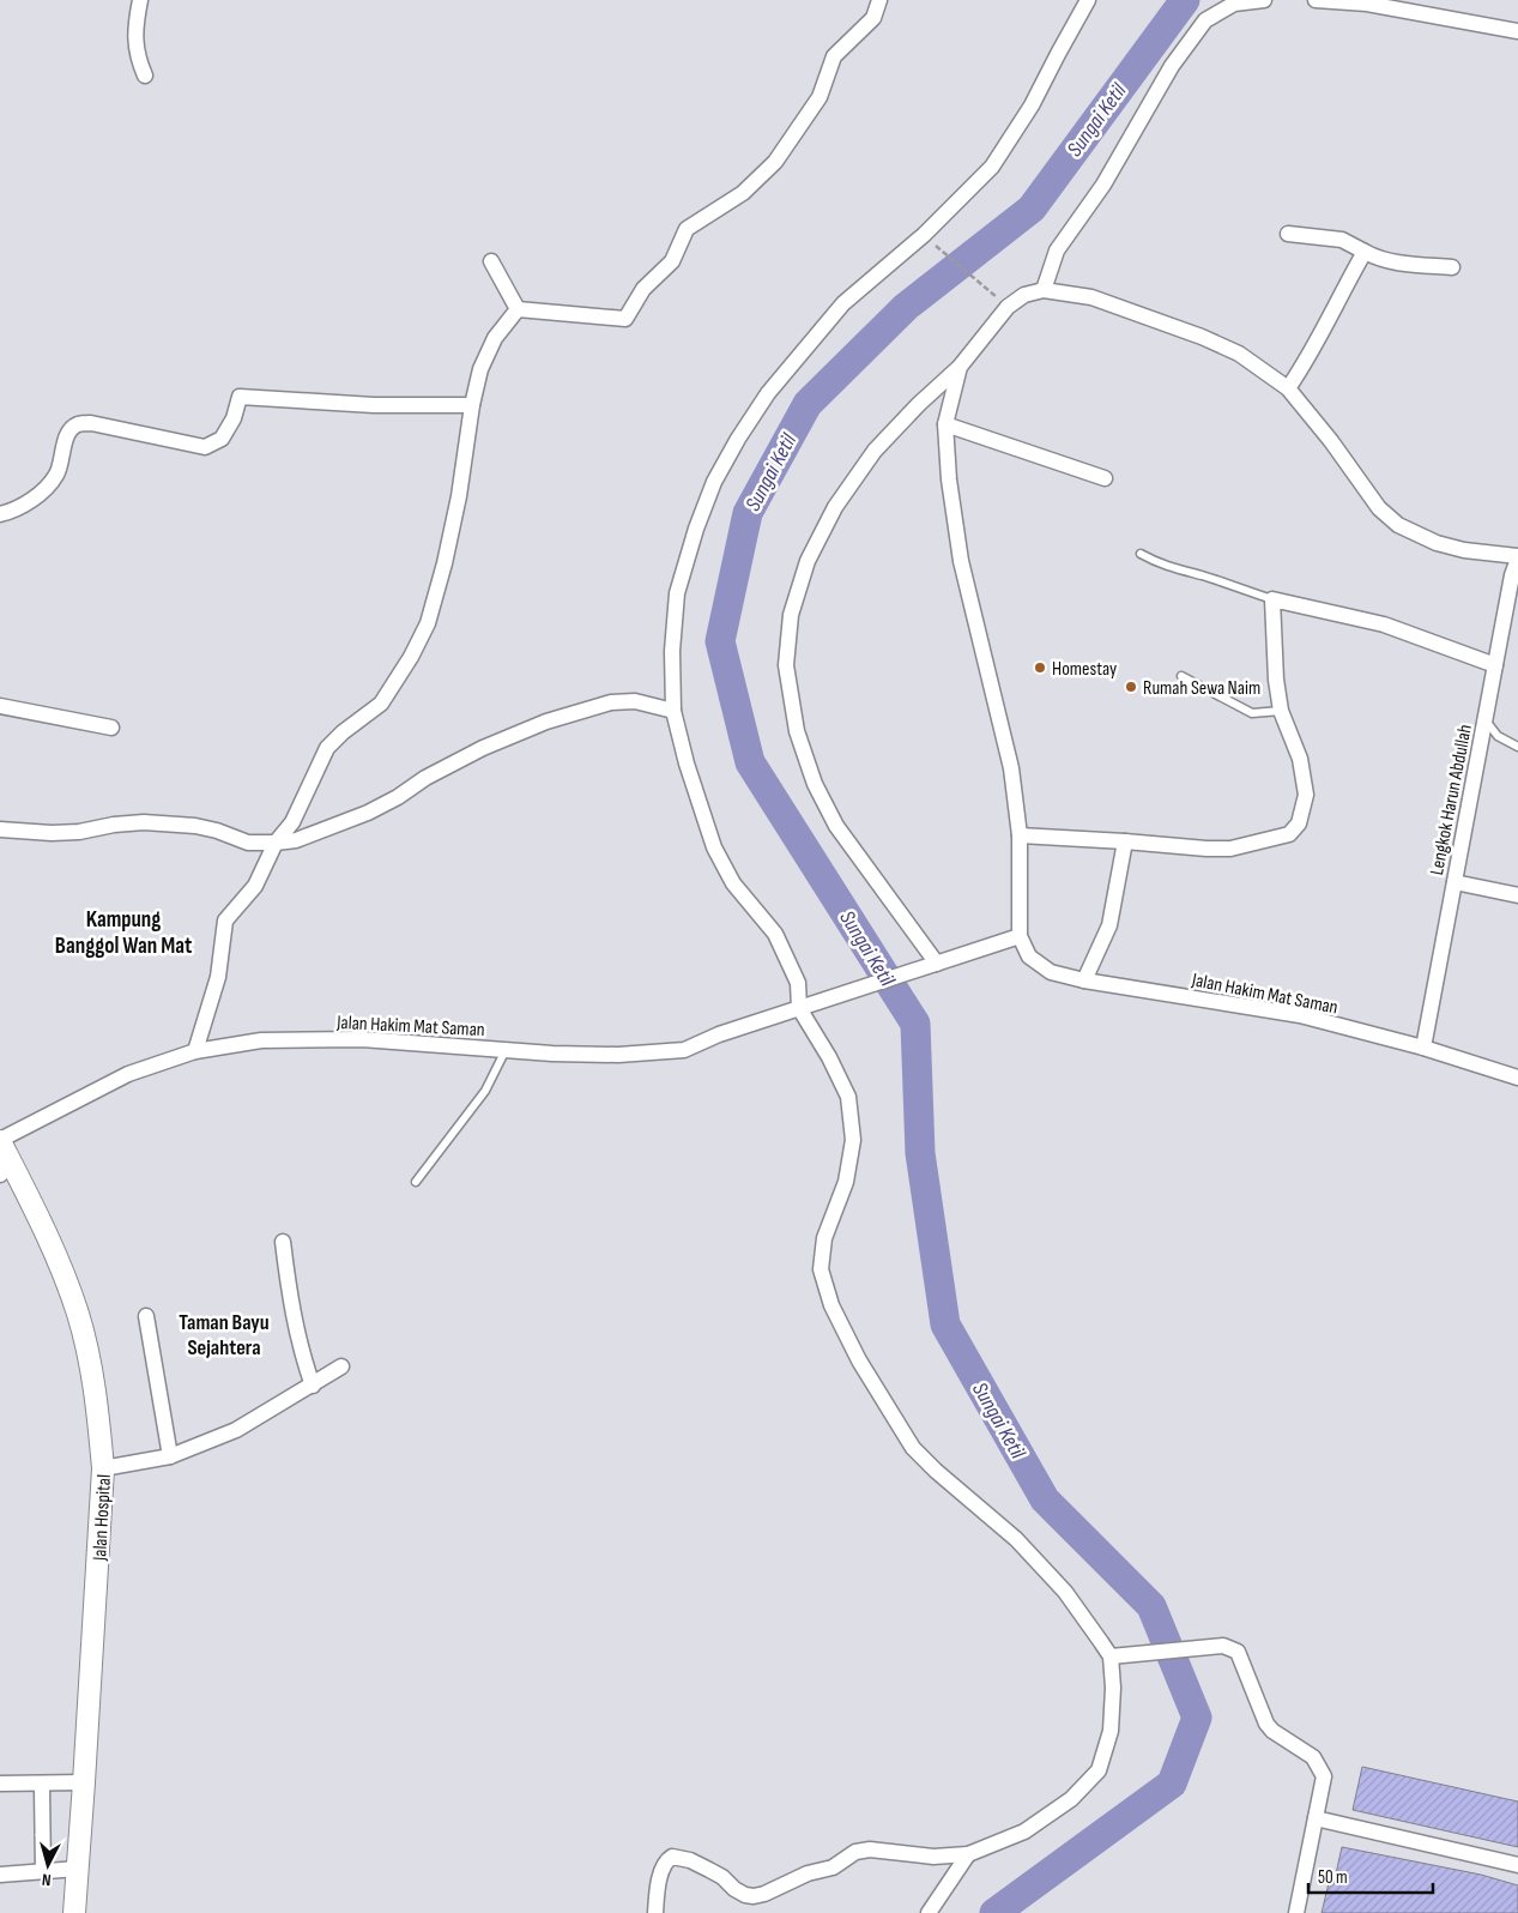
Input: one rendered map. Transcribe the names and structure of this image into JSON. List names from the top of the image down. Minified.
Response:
{"streets":{"main road":["Jalan Hospital"],"street":["Lengkok Harun Abdullah","Jalan Hakim Mat Saman"]},"crossings":[["Lengkok Harun Abdullah","Jalan Hakim Mat Saman"],["Jalan Hakim Mat Saman","Jalan Hospital"]],"districts":["Kampung Banggol Wan Mat","Taman Bayu Sejahtera"],"water":["Sungai Ketil"],"places":["Homestay","Rumah Sewa Naim"],"scale_bar":"50 m","north":"bottom"}
